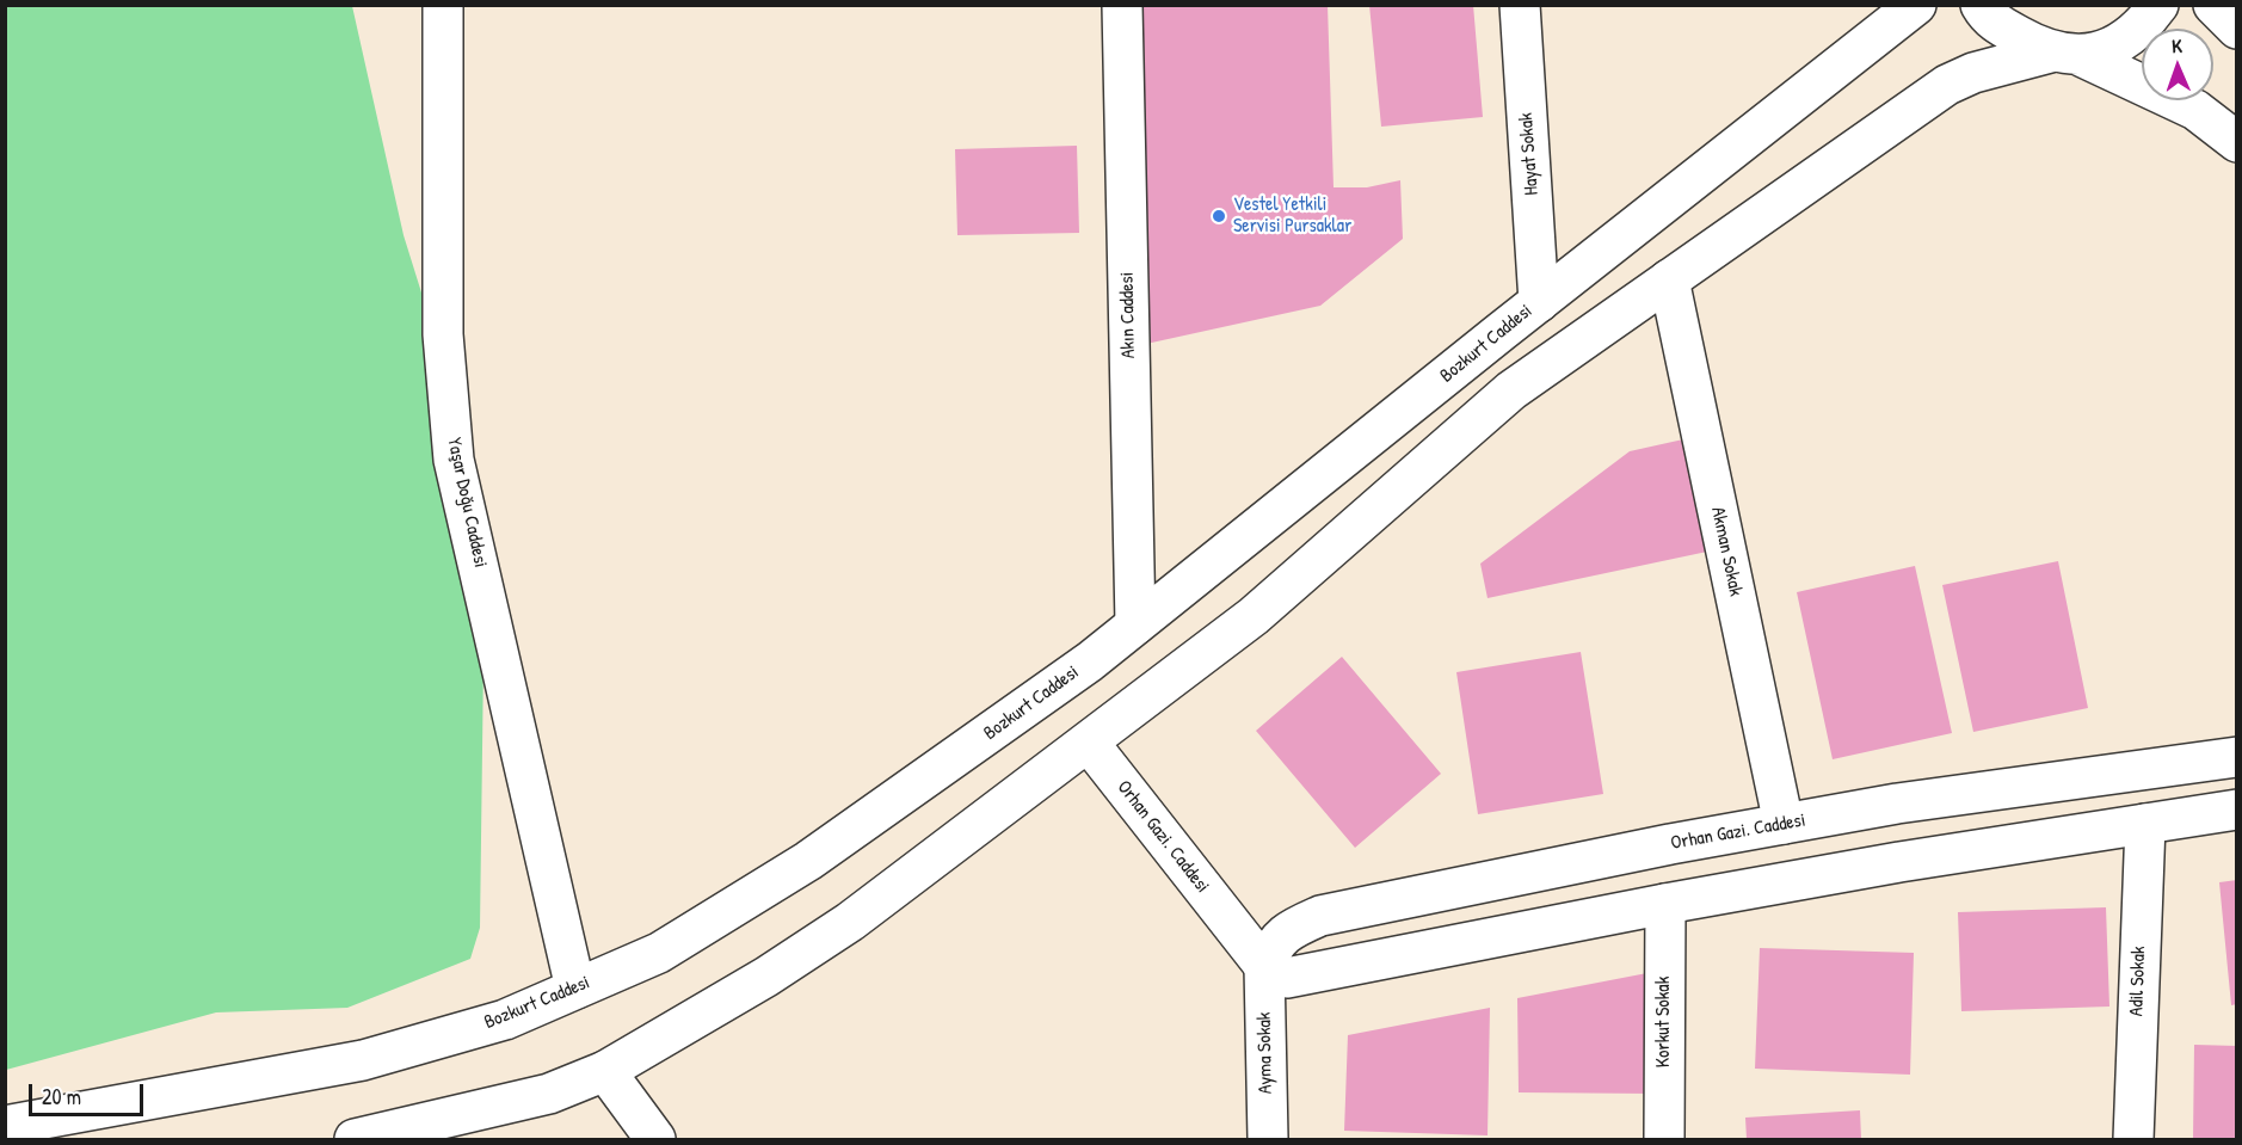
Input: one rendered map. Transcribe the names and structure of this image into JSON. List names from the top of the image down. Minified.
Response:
{"streets":{"street":["Hayat Sokak","Akın Caddesi","Bozkurt Caddesi","Yaşar Doğu Caddesi","Akman Sokak","Orhan Gazi. Caddesi","Adil Sokak","Korkut Sokak","Ayma Sokak"]},"crossings":[["Hayat Sokak","Bozkurt Caddesi"],["Akın Caddesi","Bozkurt Caddesi"],["Bozkurt Caddesi","Yaşar Doğu Caddesi"],["Akman Sokak","Orhan Gazi. Caddesi"],["Orhan Gazi. Caddesi","Adil Sokak"],["Orhan Gazi. Caddesi","Ayma Sokak"]],"places":["Vestel Yetkili Servisi Pursaklar"],"scale_bar":"20 m","north":"top"}
